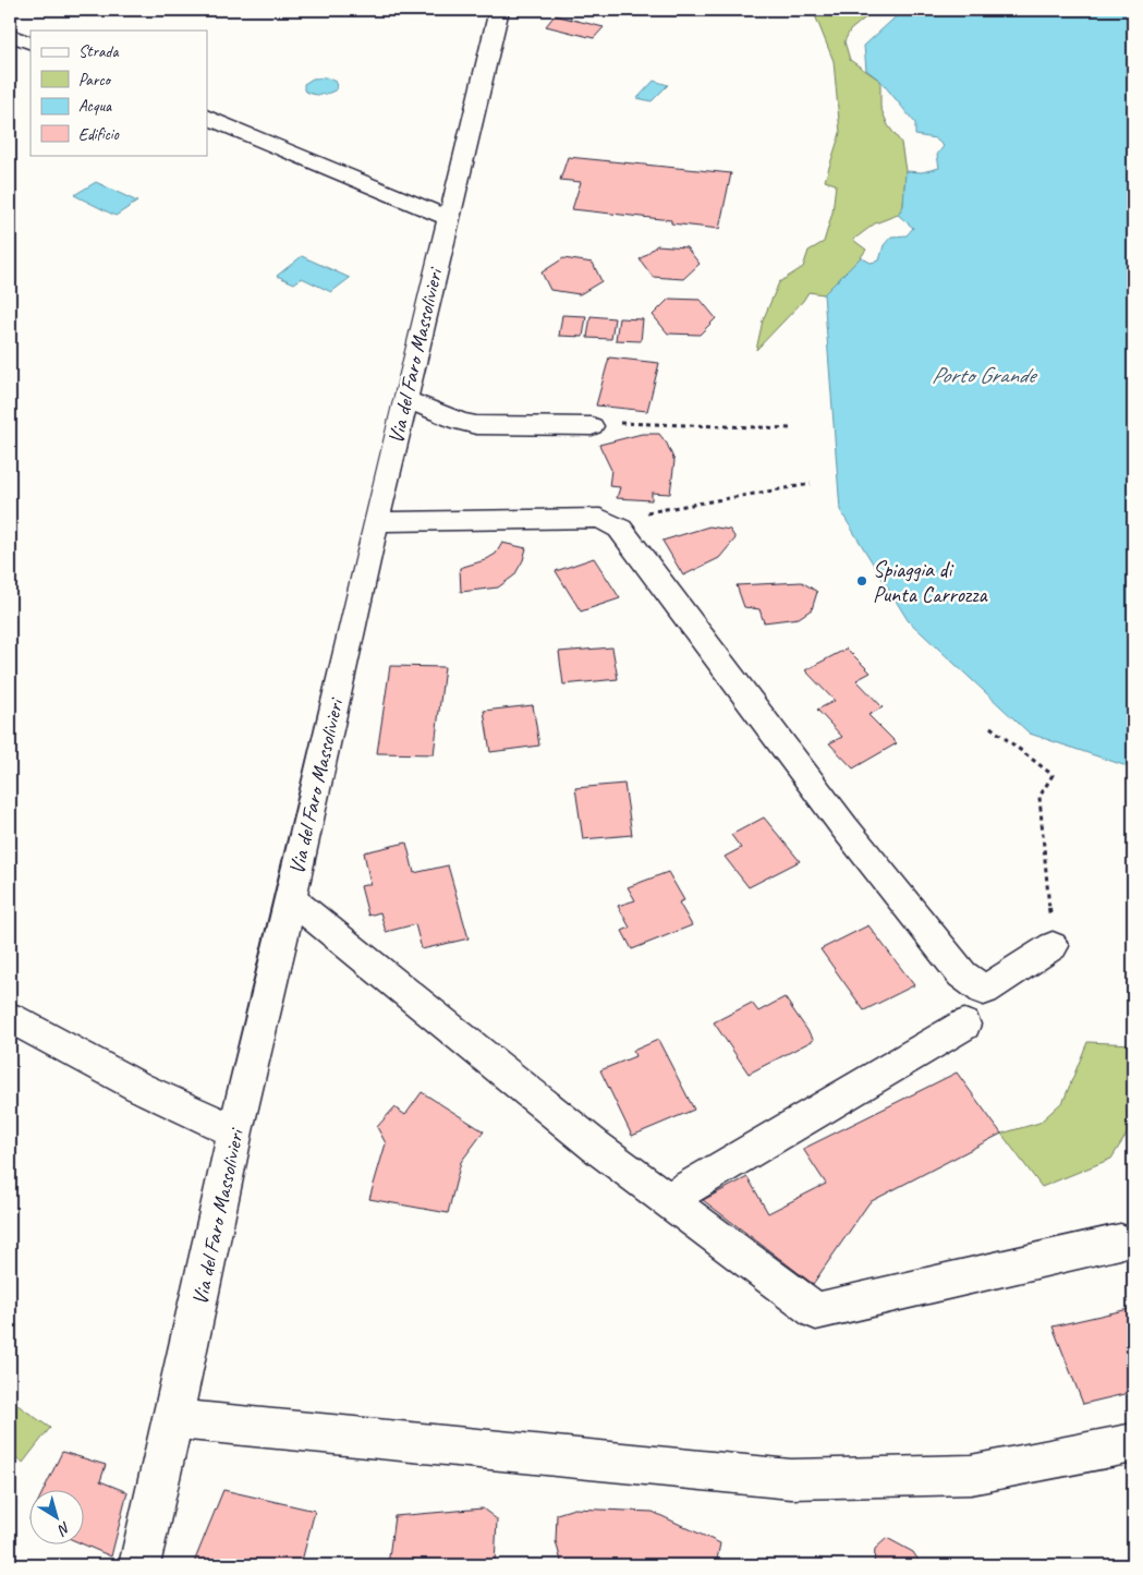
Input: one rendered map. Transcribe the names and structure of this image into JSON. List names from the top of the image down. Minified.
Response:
{"streets":{"street":["Via del Faro Massolivieri"]},"water":["Porto Grande"],"places":["Spiaggia di Punta Carrozza"],"legend":["Strada","Parco","Acqua","Edificio"],"north":"bottom right"}
